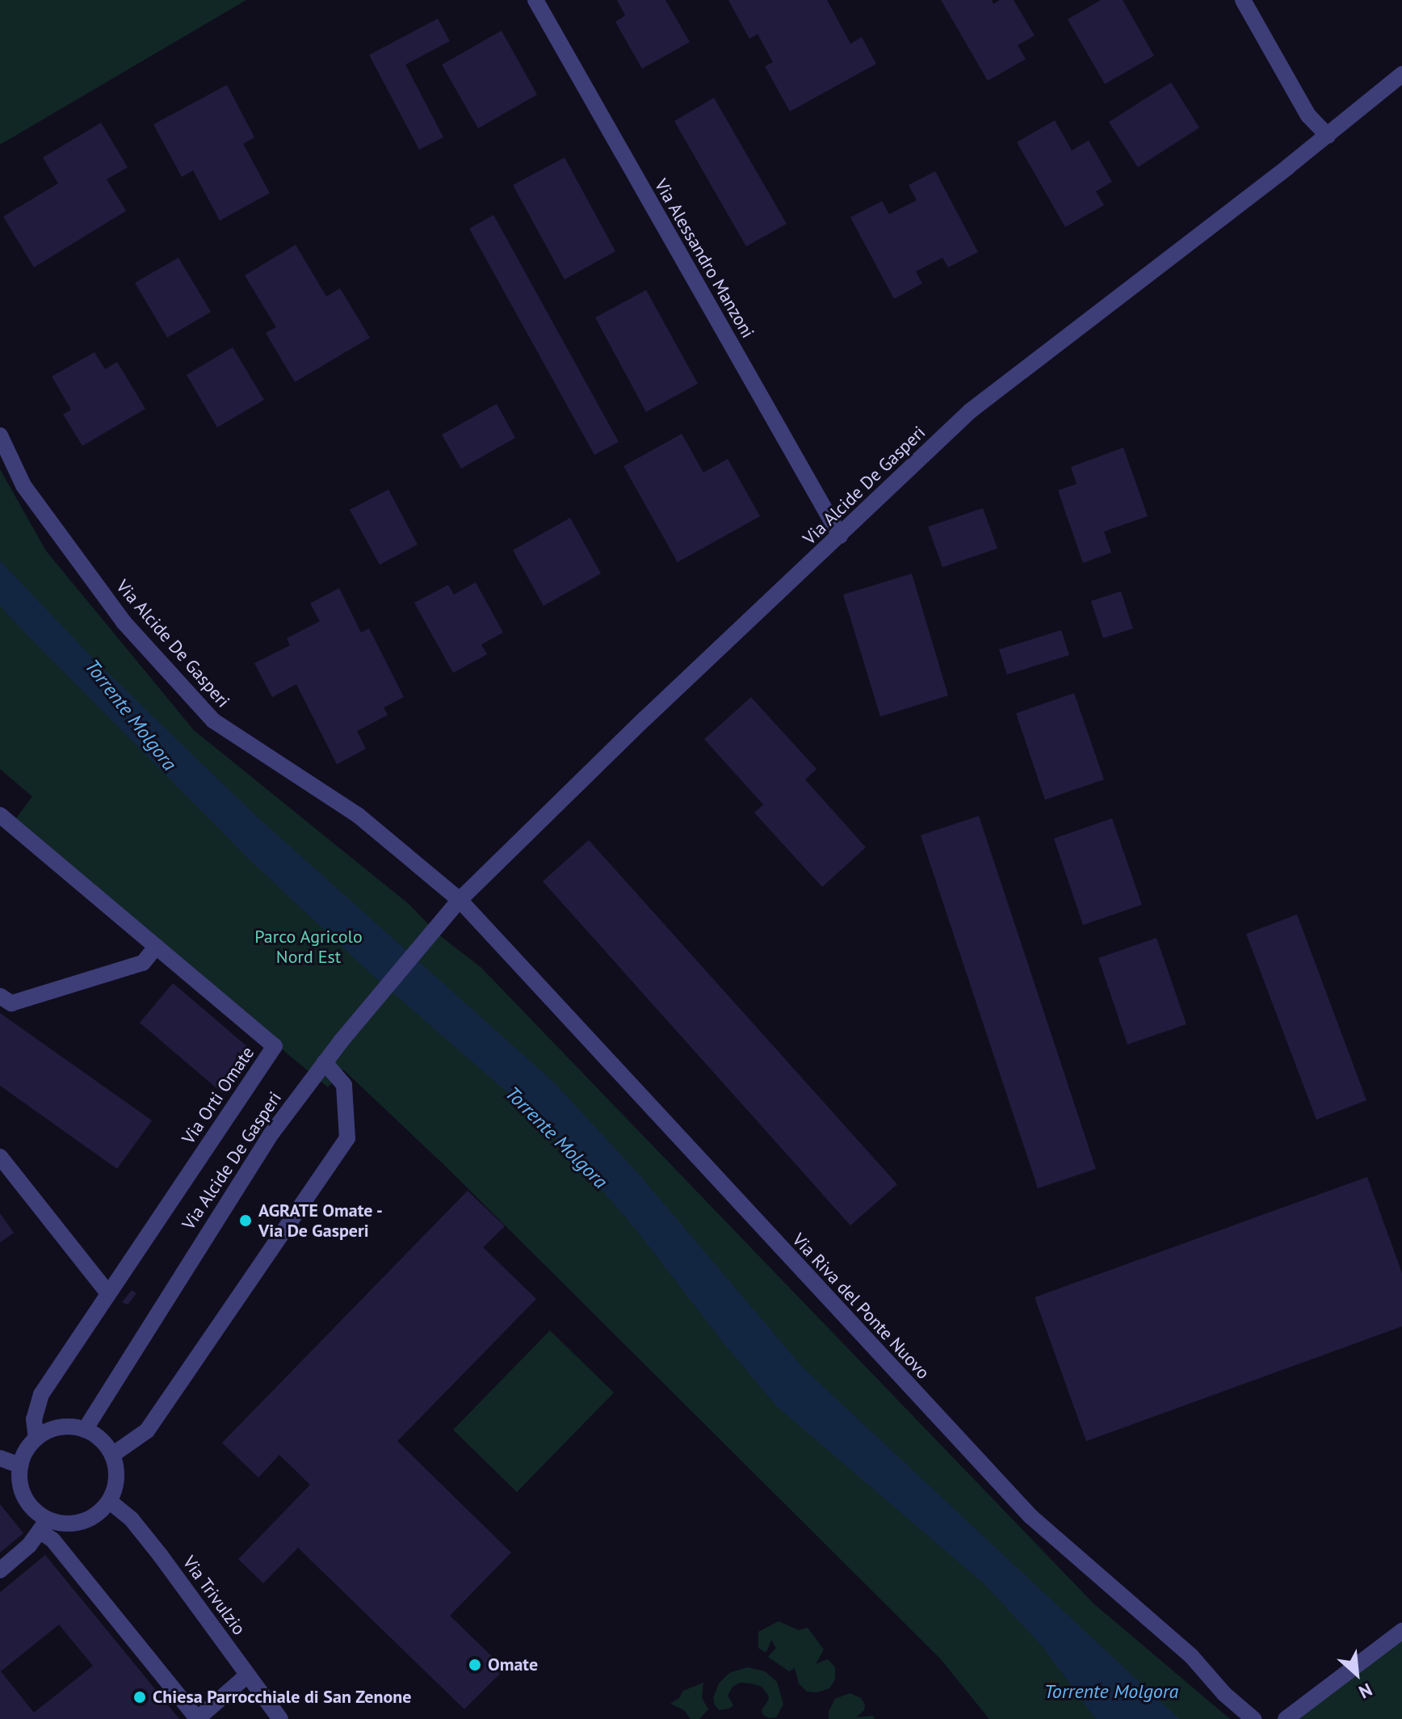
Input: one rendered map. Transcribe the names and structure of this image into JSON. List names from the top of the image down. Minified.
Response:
{"streets":{"street":["Via Alessandro Manzoni","Via Alcide De Gasperi","Via Orti Omate","Via Riva del Ponte Nuovo","Via Trivulzio"]},"crossings":[["Via Alessandro Manzoni","Via Alcide De Gasperi"],["Via Alcide De Gasperi","Via Orti Omate"],["Via Alcide De Gasperi","Via Riva del Ponte Nuovo"],["Via Alcide De Gasperi","Via Trivulzio"],["Via Orti Omate","Via Trivulzio"]],"water":["Torrente Molgora"],"parks":["Parco Agricolo Nord Est"],"places":["AGRATE Omate - Via De Gasperi","Omate","Chiesa Parrocchiale di San Zenone"],"north":"bottom right"}
